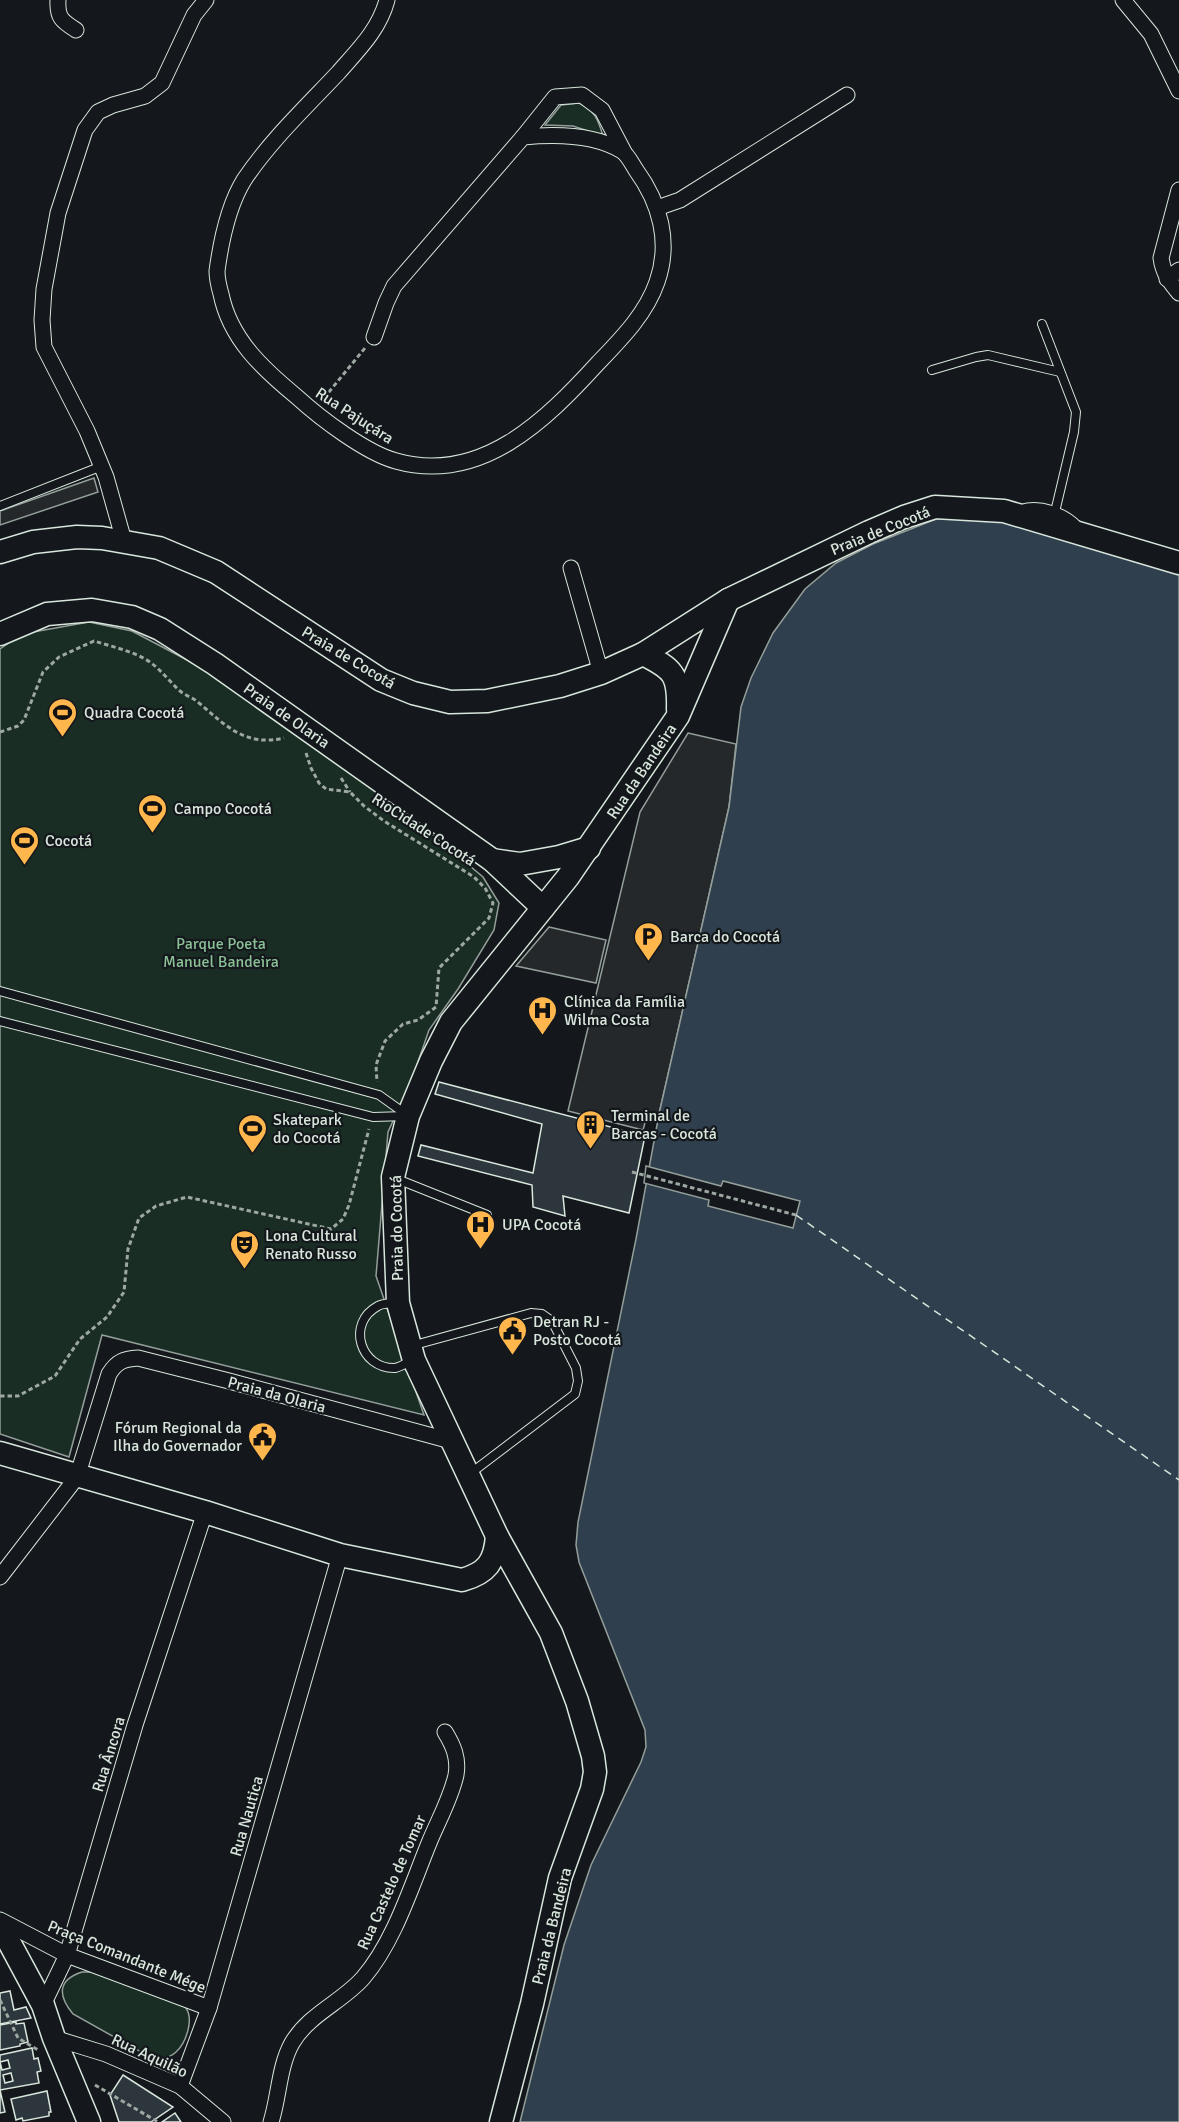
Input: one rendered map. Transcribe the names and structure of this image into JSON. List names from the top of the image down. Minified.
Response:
{"streets":{"street":["Rua Pajuçára","Praia de Cocotá","Praia de Olaria","Rua da Bandeira","Praia do Cocotá","Praia da Olaria","Rua Âncora","Rua Nautica","Rua Castelo de Tomar","Praia da Bandeira","Praça Comandante Mége","Rua Aquilão"],"path":["RioCidade Cocotá"]},"crossings":[["Praia de Cocotá","Rua da Bandeira"],["Praia de Olaria","Praia do Cocotá"],["Rua da Bandeira","Praia do Cocotá"],["Praia do Cocotá","Praia da Olaria"],["Rua Âncora","Praça Comandante Mége"],["Rua Nautica","Praça Comandante Mége"],["Rua Nautica","Rua Aquilão"]],"parks":["Parque Poeta Manuel Bandeira"],"places":{"sports":["Quadra Cocotá","Campo Cocotá","Cocotá","Skatepark do Cocotá"],"parking":["Barca do Cocotá"],"hospital":["Clínica da Família Wilma Costa","UPA Cocotá"],"building":["Terminal de Barcas - Cocotá"],"theatre":["Lona Cultural Renato Russo"],"public building":["Detran RJ - Posto Cocotá","Fórum Regional da Ilha do Governador"]}}
